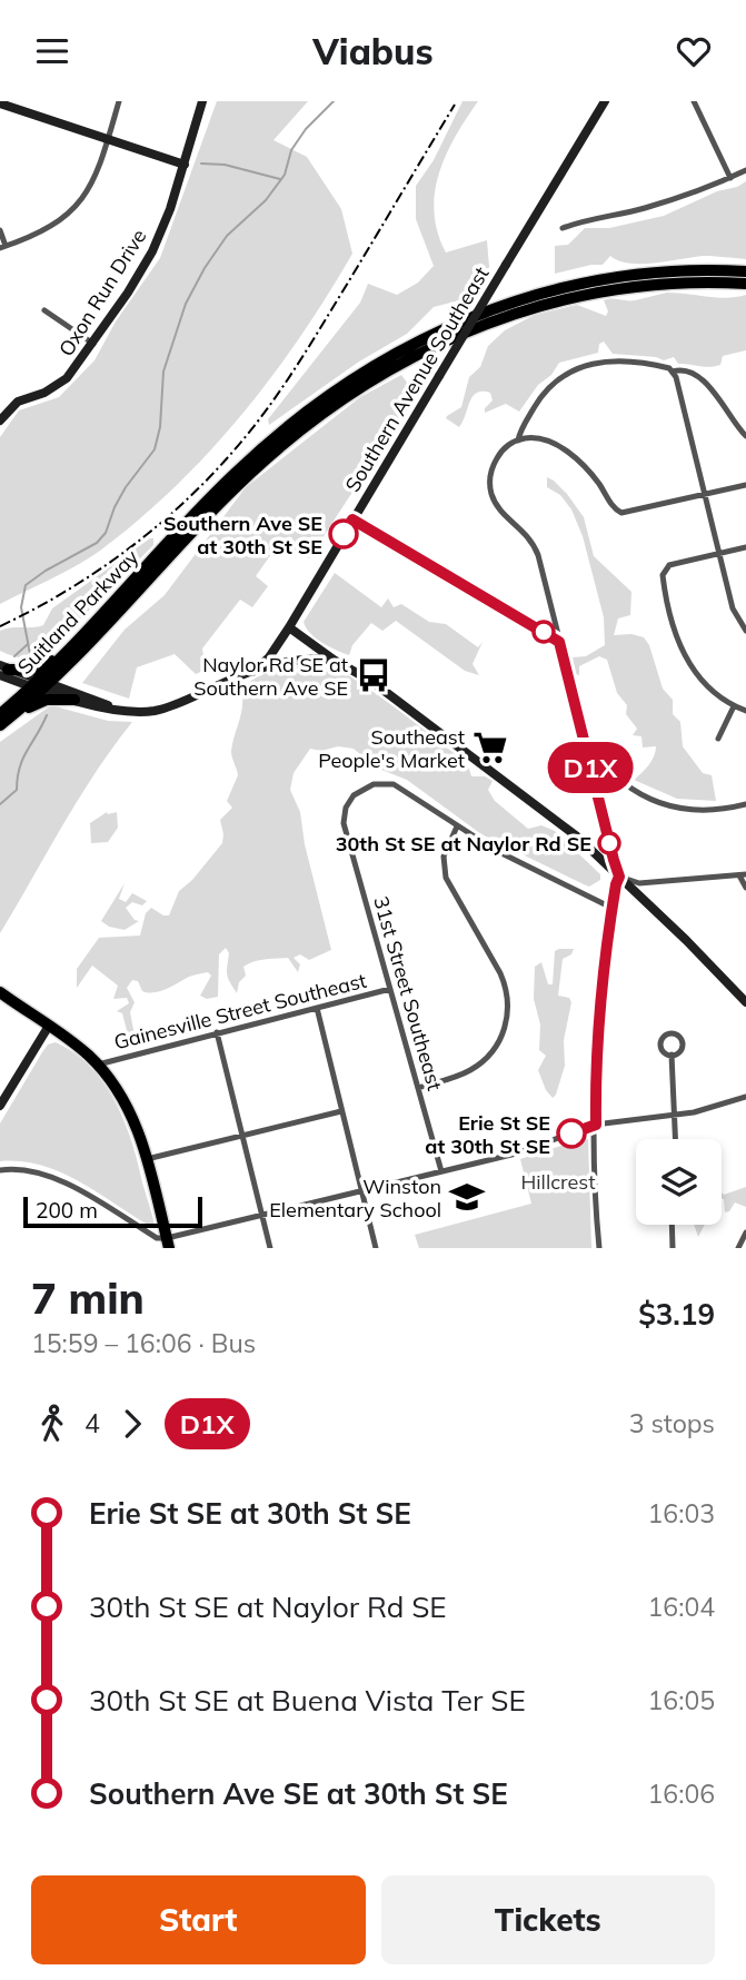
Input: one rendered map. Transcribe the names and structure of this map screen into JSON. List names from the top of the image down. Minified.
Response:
{"streets":{"highway":["Suitland Parkway"],"main road":["Oxon Run Drive","Southern Avenue Southeast"],"street":["31st Street Southeast","Gainesville Street Southeast"]},"crossings":[["31st Street Southeast","Gainesville Street Southeast"]],"parks":["Hillcrest"],"places":{"other":["Southern Ave SE at 30th St SE","30th St SE at Naylor Rd SE","Erie St SE at 30th St SE"],"bus stop":["Naylor Rd SE at Southern Ave SE"],"supermarket":["Southeast People's Market"],"school or university":["Winston Elementary School"]},"lines":["bus line D1X"],"scale_bar":"200 m","page":{"header":"Viabus","on_map":"D1X","scale":"200 m","heading":["7 min","15:59 – 16:06 · Bus","$3.19"],"legs":["4","D1X","3 stops"],"list":[{"name":"Erie St SE at 30th St SE","value":"16:03"},{"name":"30th St SE at Naylor Rd SE","value":"16:04"},{"name":"30th St SE at Buena Vista Ter SE","value":"16:05"},{"name":"Southern Ave SE at 30th St SE","value":"16:06"}],"buttons":["Start","Tickets"]}}
